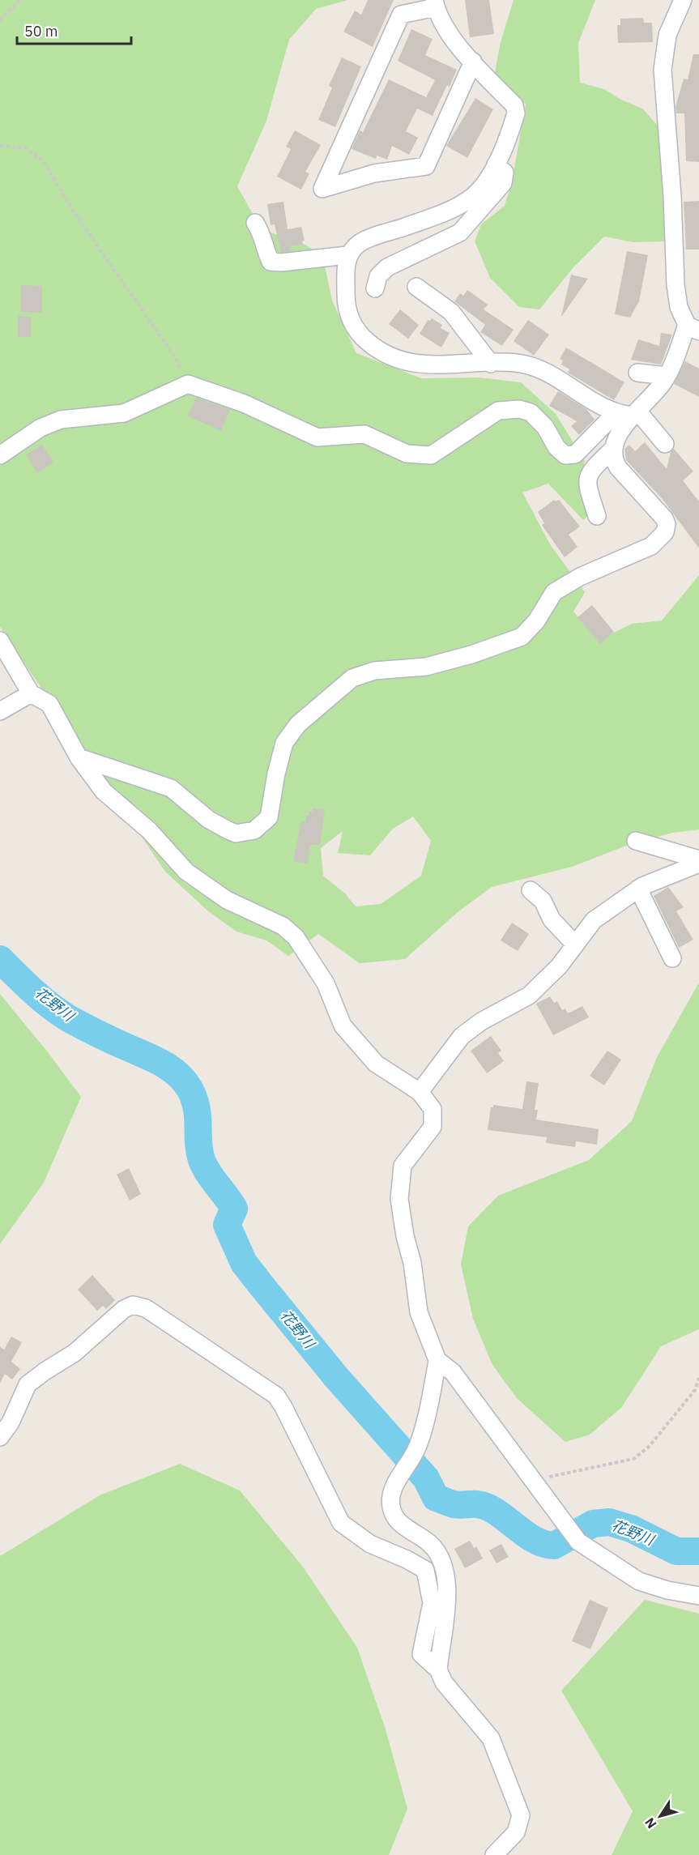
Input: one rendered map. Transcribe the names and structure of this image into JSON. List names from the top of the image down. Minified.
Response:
{"water":["花野川"],"scale_bar":"50 m","north":"bottom left"}
